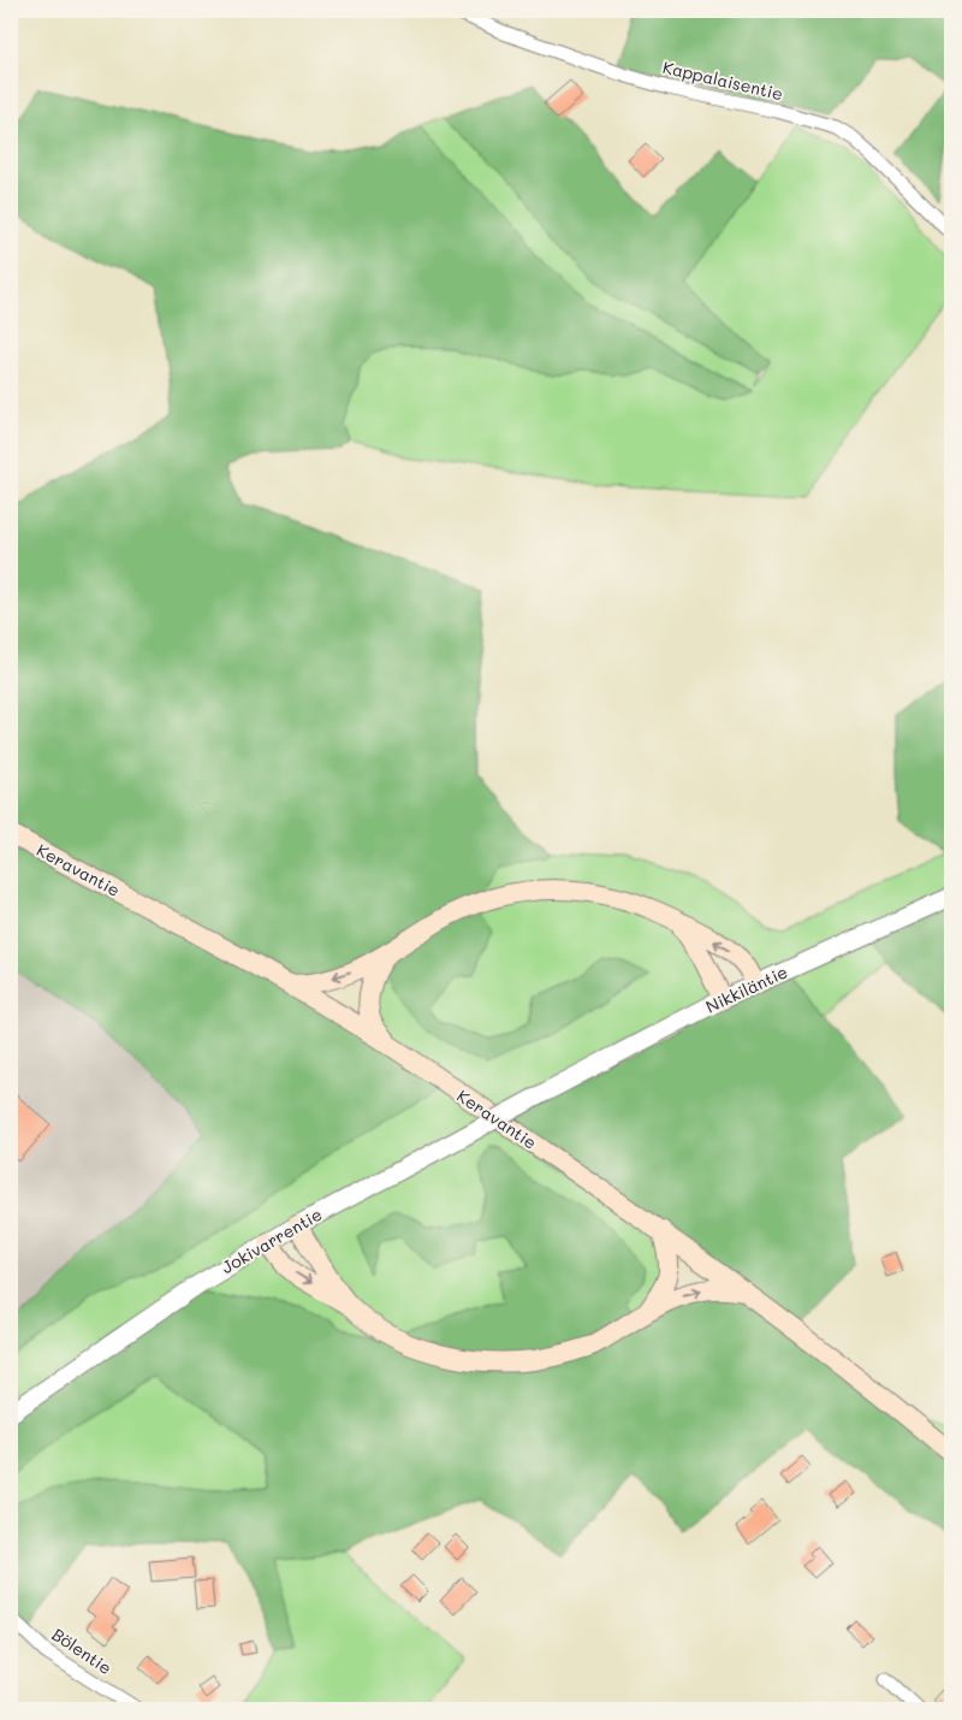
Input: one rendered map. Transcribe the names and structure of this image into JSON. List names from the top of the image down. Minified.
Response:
{"streets":{"main road":["Keravantie"],"street":["Kappalaisentie","Nikkiläntie","Jokivarrentie","Bölentie"]},"crossings":[["Nikkiläntie","Jokivarrentie"]]}
